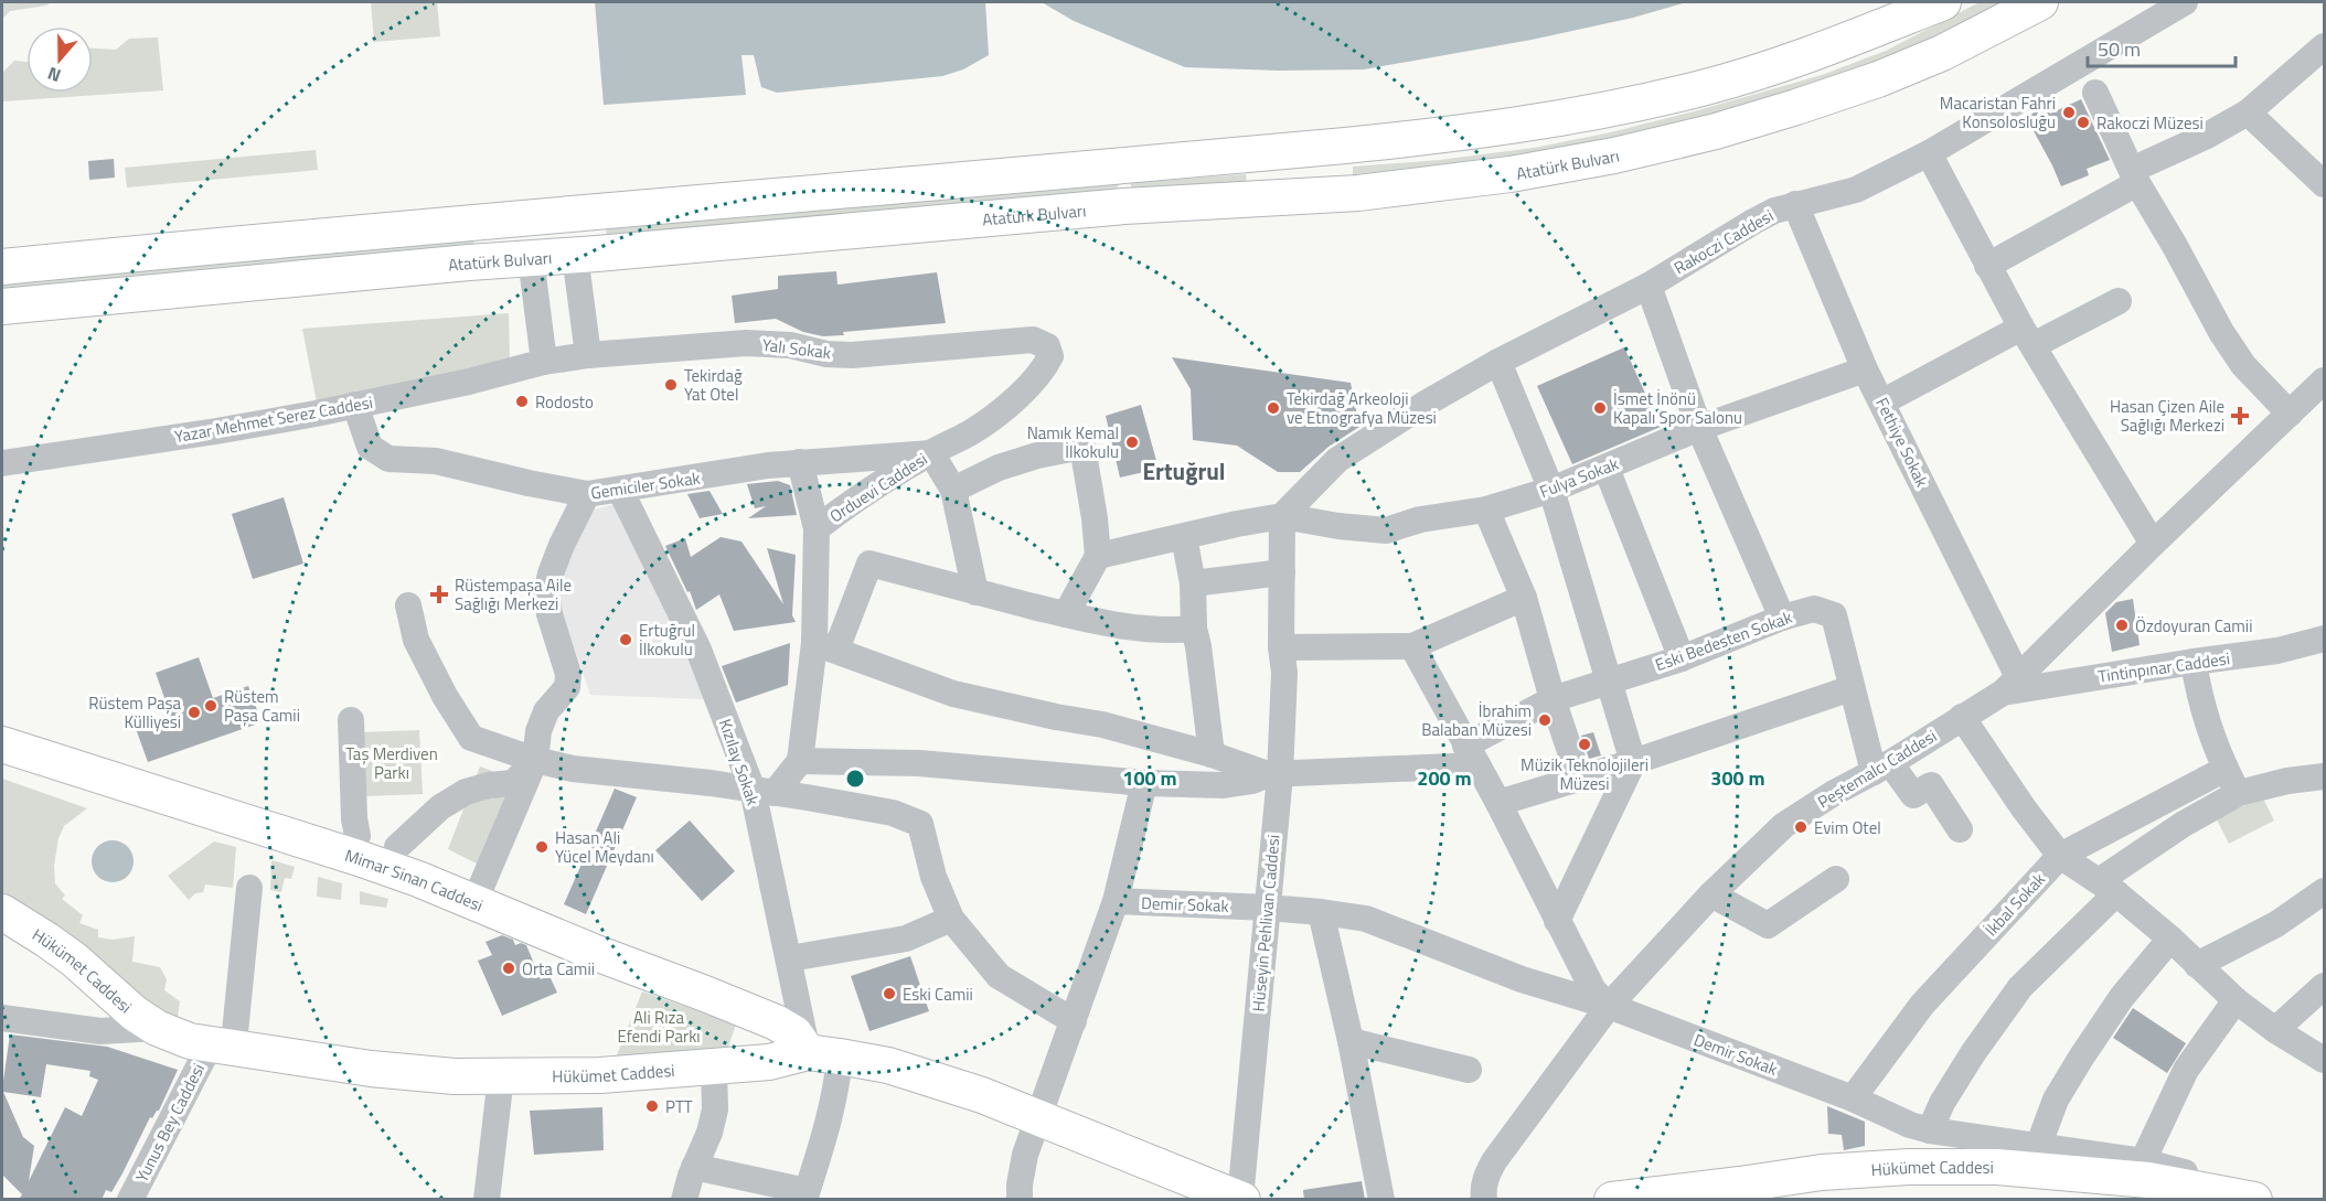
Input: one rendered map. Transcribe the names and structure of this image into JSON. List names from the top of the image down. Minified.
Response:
{"streets":{"main road":["Atatürk Bulvarı","Mimar Sinan Caddesi","Hükümet Caddesi"],"street":["Rakoczi Caddesi","Yalı Sokak","Yazar Mehmet Serez Caddesi","Fethiye Sokak","Fulya Sokak","Gemiciler Sokak","Orduevi Caddesi","Eski Bedesten Sokak","Tintinpınar Caddesi","Kızılay Sokak","Peştemalcı Caddesi","Demir Sokak","İkbal Sokak","Hüseyin Pehlivan Caddesi","Yunus Bey Caddesi"]},"crossings":[["Rakoczi Caddesi","Fethiye Sokak"],["Rakoczi Caddesi","Fulya Sokak"],["Rakoczi Caddesi","Hüseyin Pehlivan Caddesi"],["Yalı Sokak","Yazar Mehmet Serez Caddesi"],["Yalı Sokak","Orduevi Caddesi"],["Yazar Mehmet Serez Caddesi","Gemiciler Sokak"],["Fethiye Sokak","Fulya Sokak"],["Fethiye Sokak","Tintinpınar Caddesi"],["Fethiye Sokak","Peştemalcı Caddesi"],["Fulya Sokak","Hüseyin Pehlivan Caddesi"],["Gemiciler Sokak","Orduevi Caddesi"],["Gemiciler Sokak","Kızılay Sokak"],["Orduevi Caddesi","Eski Bedesten Sokak"],["Eski Bedesten Sokak","Peştemalcı Caddesi"],["Eski Bedesten Sokak","Hüseyin Pehlivan Caddesi"],["Tintinpınar Caddesi","Peştemalcı Caddesi"],["Kızılay Sokak","Mimar Sinan Caddesi"],["Kızılay Sokak","Hükümet Caddesi"],["Peştemalcı Caddesi","Demir Sokak"],["Mimar Sinan Caddesi","Hükümet Caddesi"],["Demir Sokak","İkbal Sokak"],["Demir Sokak","Hüseyin Pehlivan Caddesi"],["Demir Sokak","Hükümet Caddesi"],["Hüseyin Pehlivan Caddesi","Hükümet Caddesi"],["Hükümet Caddesi","Yunus Bey Caddesi"]],"districts":["Ertuğrul"],"parks":["Taş Merdiven Parkı","Ali Rıza Efendi Parkı"],"places":{"other":["Macaristan Fahri Konsolosluğu","Rakoczi Müzesi","Tekirdağ Yat Otel","Rodosto","Tekirdağ Arkeoloji ve Etnografya Müzesi","İsmet İnönü Kapalı Spor Salonu","Namık Kemal İlkokulu","Özdoyuran Camii","Ertuğrul İlkokulu","Rüstem Paşa Camii","Rüstem Paşa Külliyesi","İbrahim Balaban Müzesi","Müzik Teknolojileri Müzesi","Evim Otel","Hasan Ali Yücel Meydanı","Orta Camii","Eski Camii","PTT"],"health":["Hasan Çizen Aile Sağlığı Merkezi","Rüstempaşa Aile Sağlığı Merkezi"]},"scale_bar":"50 m","north":"bottom","rings":["100 m","200 m","300 m"]}
